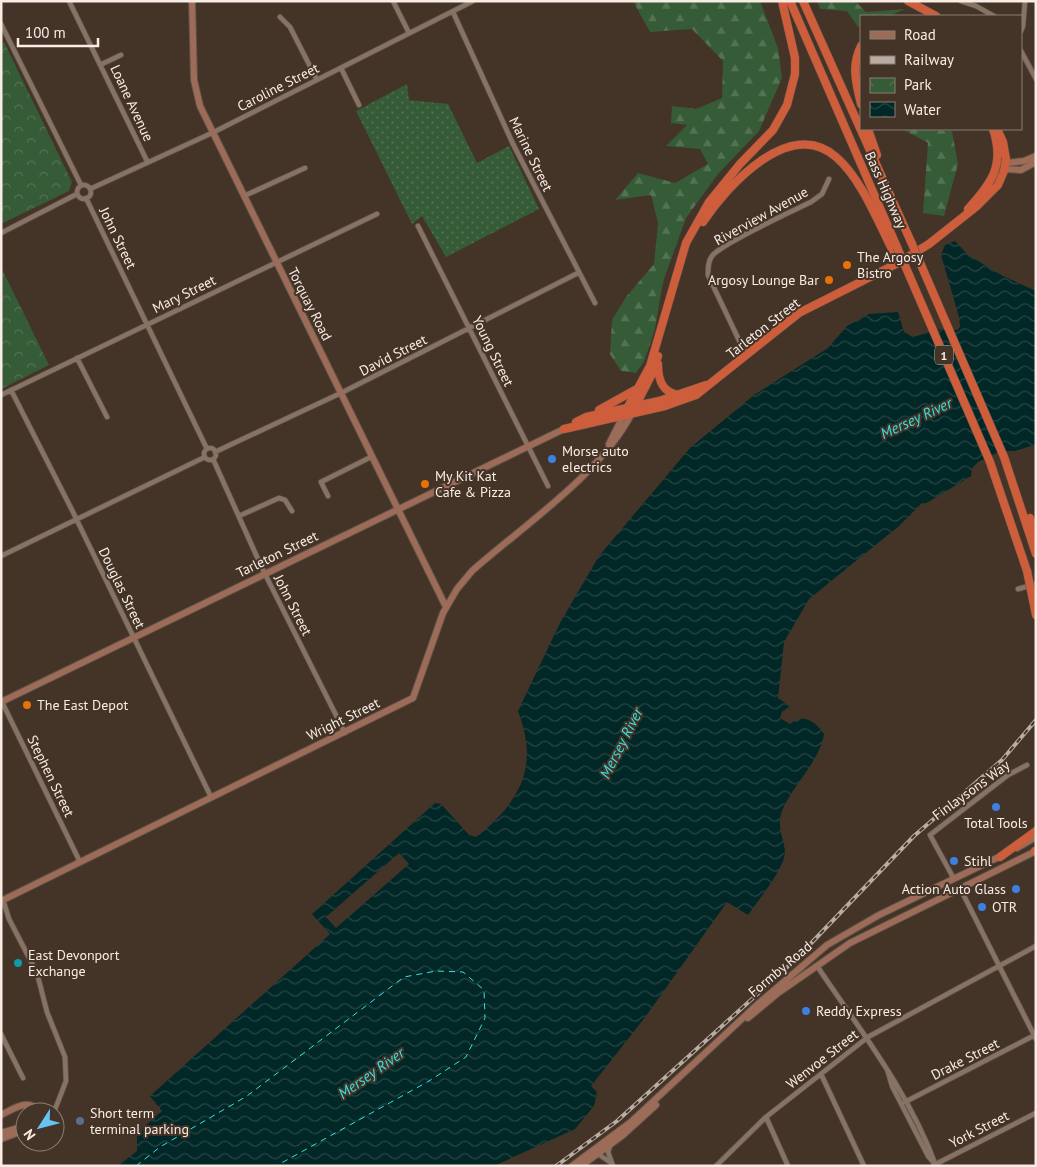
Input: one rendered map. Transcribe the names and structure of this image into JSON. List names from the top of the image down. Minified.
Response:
{"streets":{"highway":["Bass Highway","Tarleton Street","1"],"main road":["Torquay Road","Wright Street","Formby Road"],"street":["Caroline Street","Loane Avenue","Marine Street","Riverview Avenue","John Street","Mary Street","Young Street","David Street","Douglas Street","Stephen Street","Finlaysons Way","Wenvoe Street","Drake Street","York Street"]},"crossings":[["Caroline Street","Loane Avenue"],["Caroline Street","Marine Street"],["Caroline Street","John Street"],["Caroline Street","Torquay Road"],["Marine Street","David Street"],["Bass Highway","1"],["Riverview Avenue","Tarleton Street"],["John Street","Mary Street"],["John Street","Tarleton Street"],["John Street","Wright Street"],["Mary Street","Torquay Road"],["Mary Street","Douglas Street"],["Torquay Road","Tarleton Street"],["Torquay Road","David Street"],["Torquay Road","Wright Street"],["Tarleton Street","Young Street"],["Tarleton Street","Douglas Street"],["Tarleton Street","Wright Street"],["Tarleton Street","Stephen Street"],["Young Street","David Street"],["Douglas Street","Wright Street"],["Wright Street","Stephen Street"],["Finlaysons Way","Formby Road"]],"water":["Mersey River"],"places":["The Argosy Bistro","Argosy Lounge Bar","Morse auto electrics","My Kit Kat Cafe & Pizza","The East Depot","Total Tools","Stihl","Action Auto Glass","OTR","East Devonport Exchange","Reddy Express","Short term terminal parking"],"legend":["Road","Railway","Park","Water"],"scale_bar":"100 m","north":"bottom left"}
